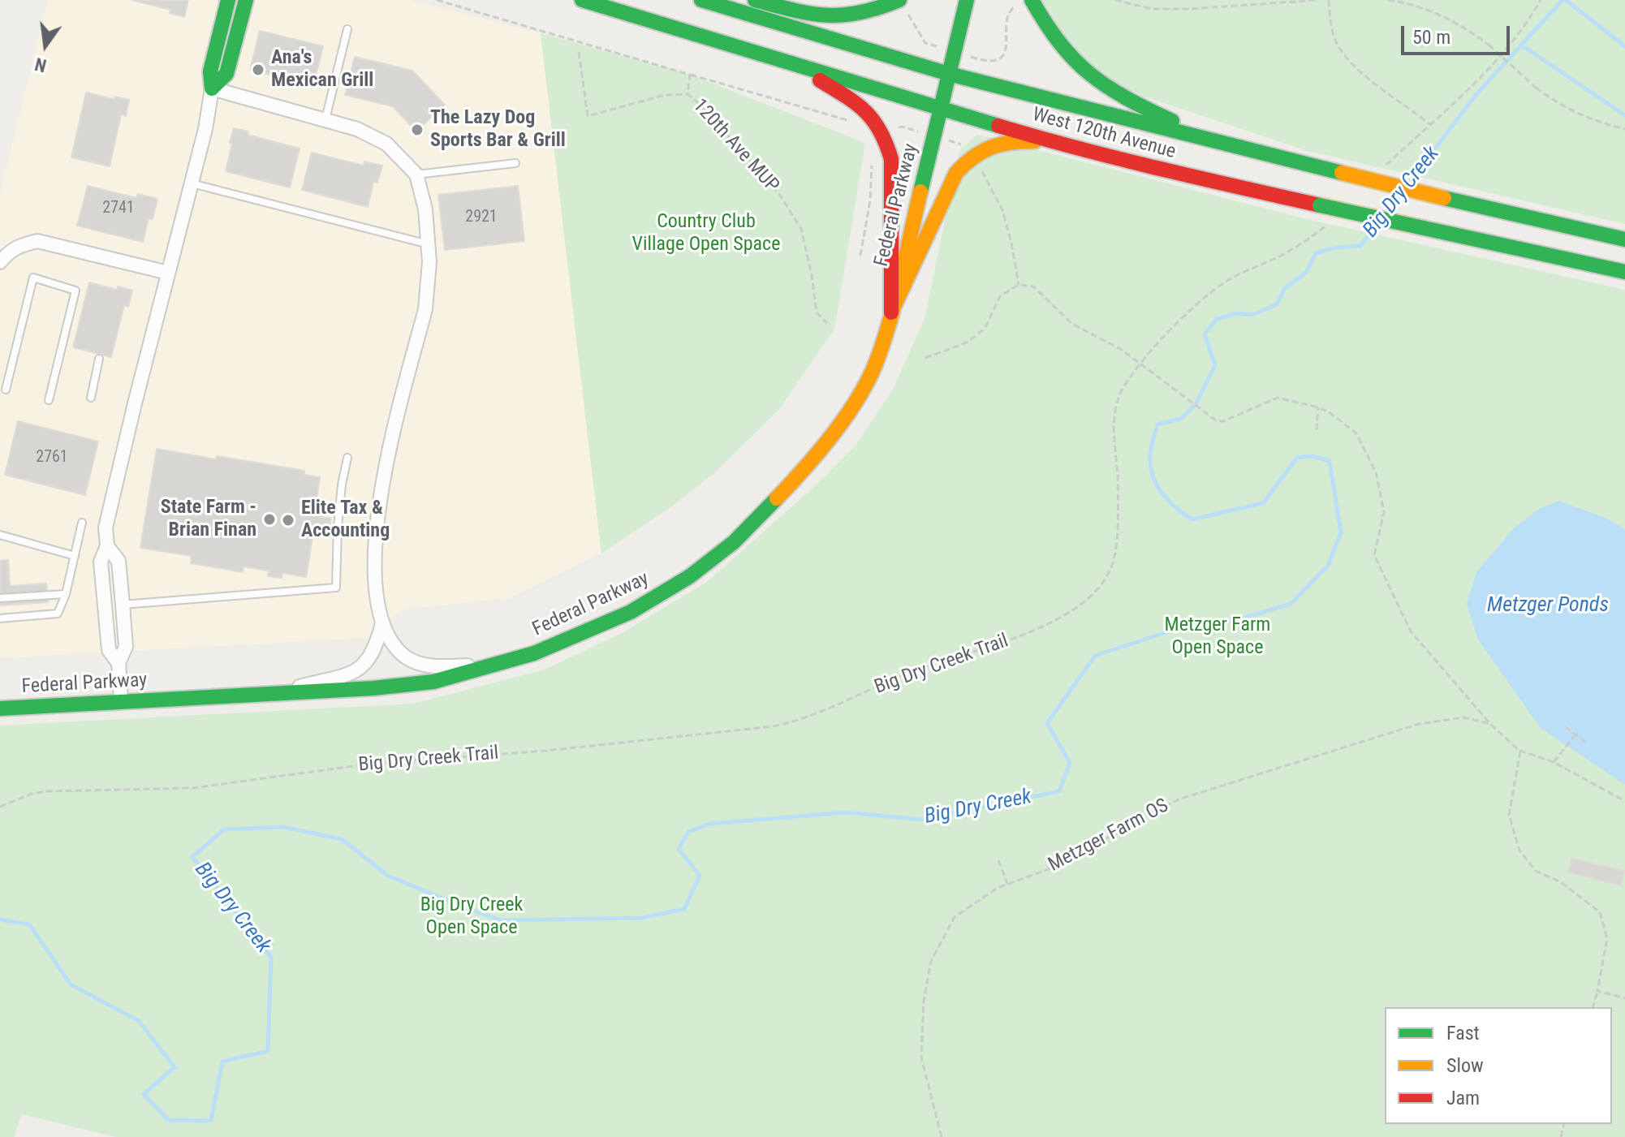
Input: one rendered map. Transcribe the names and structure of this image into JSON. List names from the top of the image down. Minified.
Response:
{"streets":{"main road":["West 120th Avenue","Federal Parkway"],"path":["120th Ave MUP","Big Dry Creek Trail","Metzger Farm OS"]},"crossings":[["West 120th Avenue","Federal Parkway"]],"water":["Big Dry Creek","Metzger Ponds"],"parks":["Country Club Village Open Space","Metzger Farm Open Space","Big Dry Creek Open Space"],"places":["Ana's Mexican Grill","The Lazy Dog Sports Bar & Grill","State Farm - Brian Finan","Elite Tax & Accounting"],"house_numbers":["2741","2921","2761"],"legend":["Fast","Slow","Jam"],"scale_bar":"50 m","north":"bottom"}
